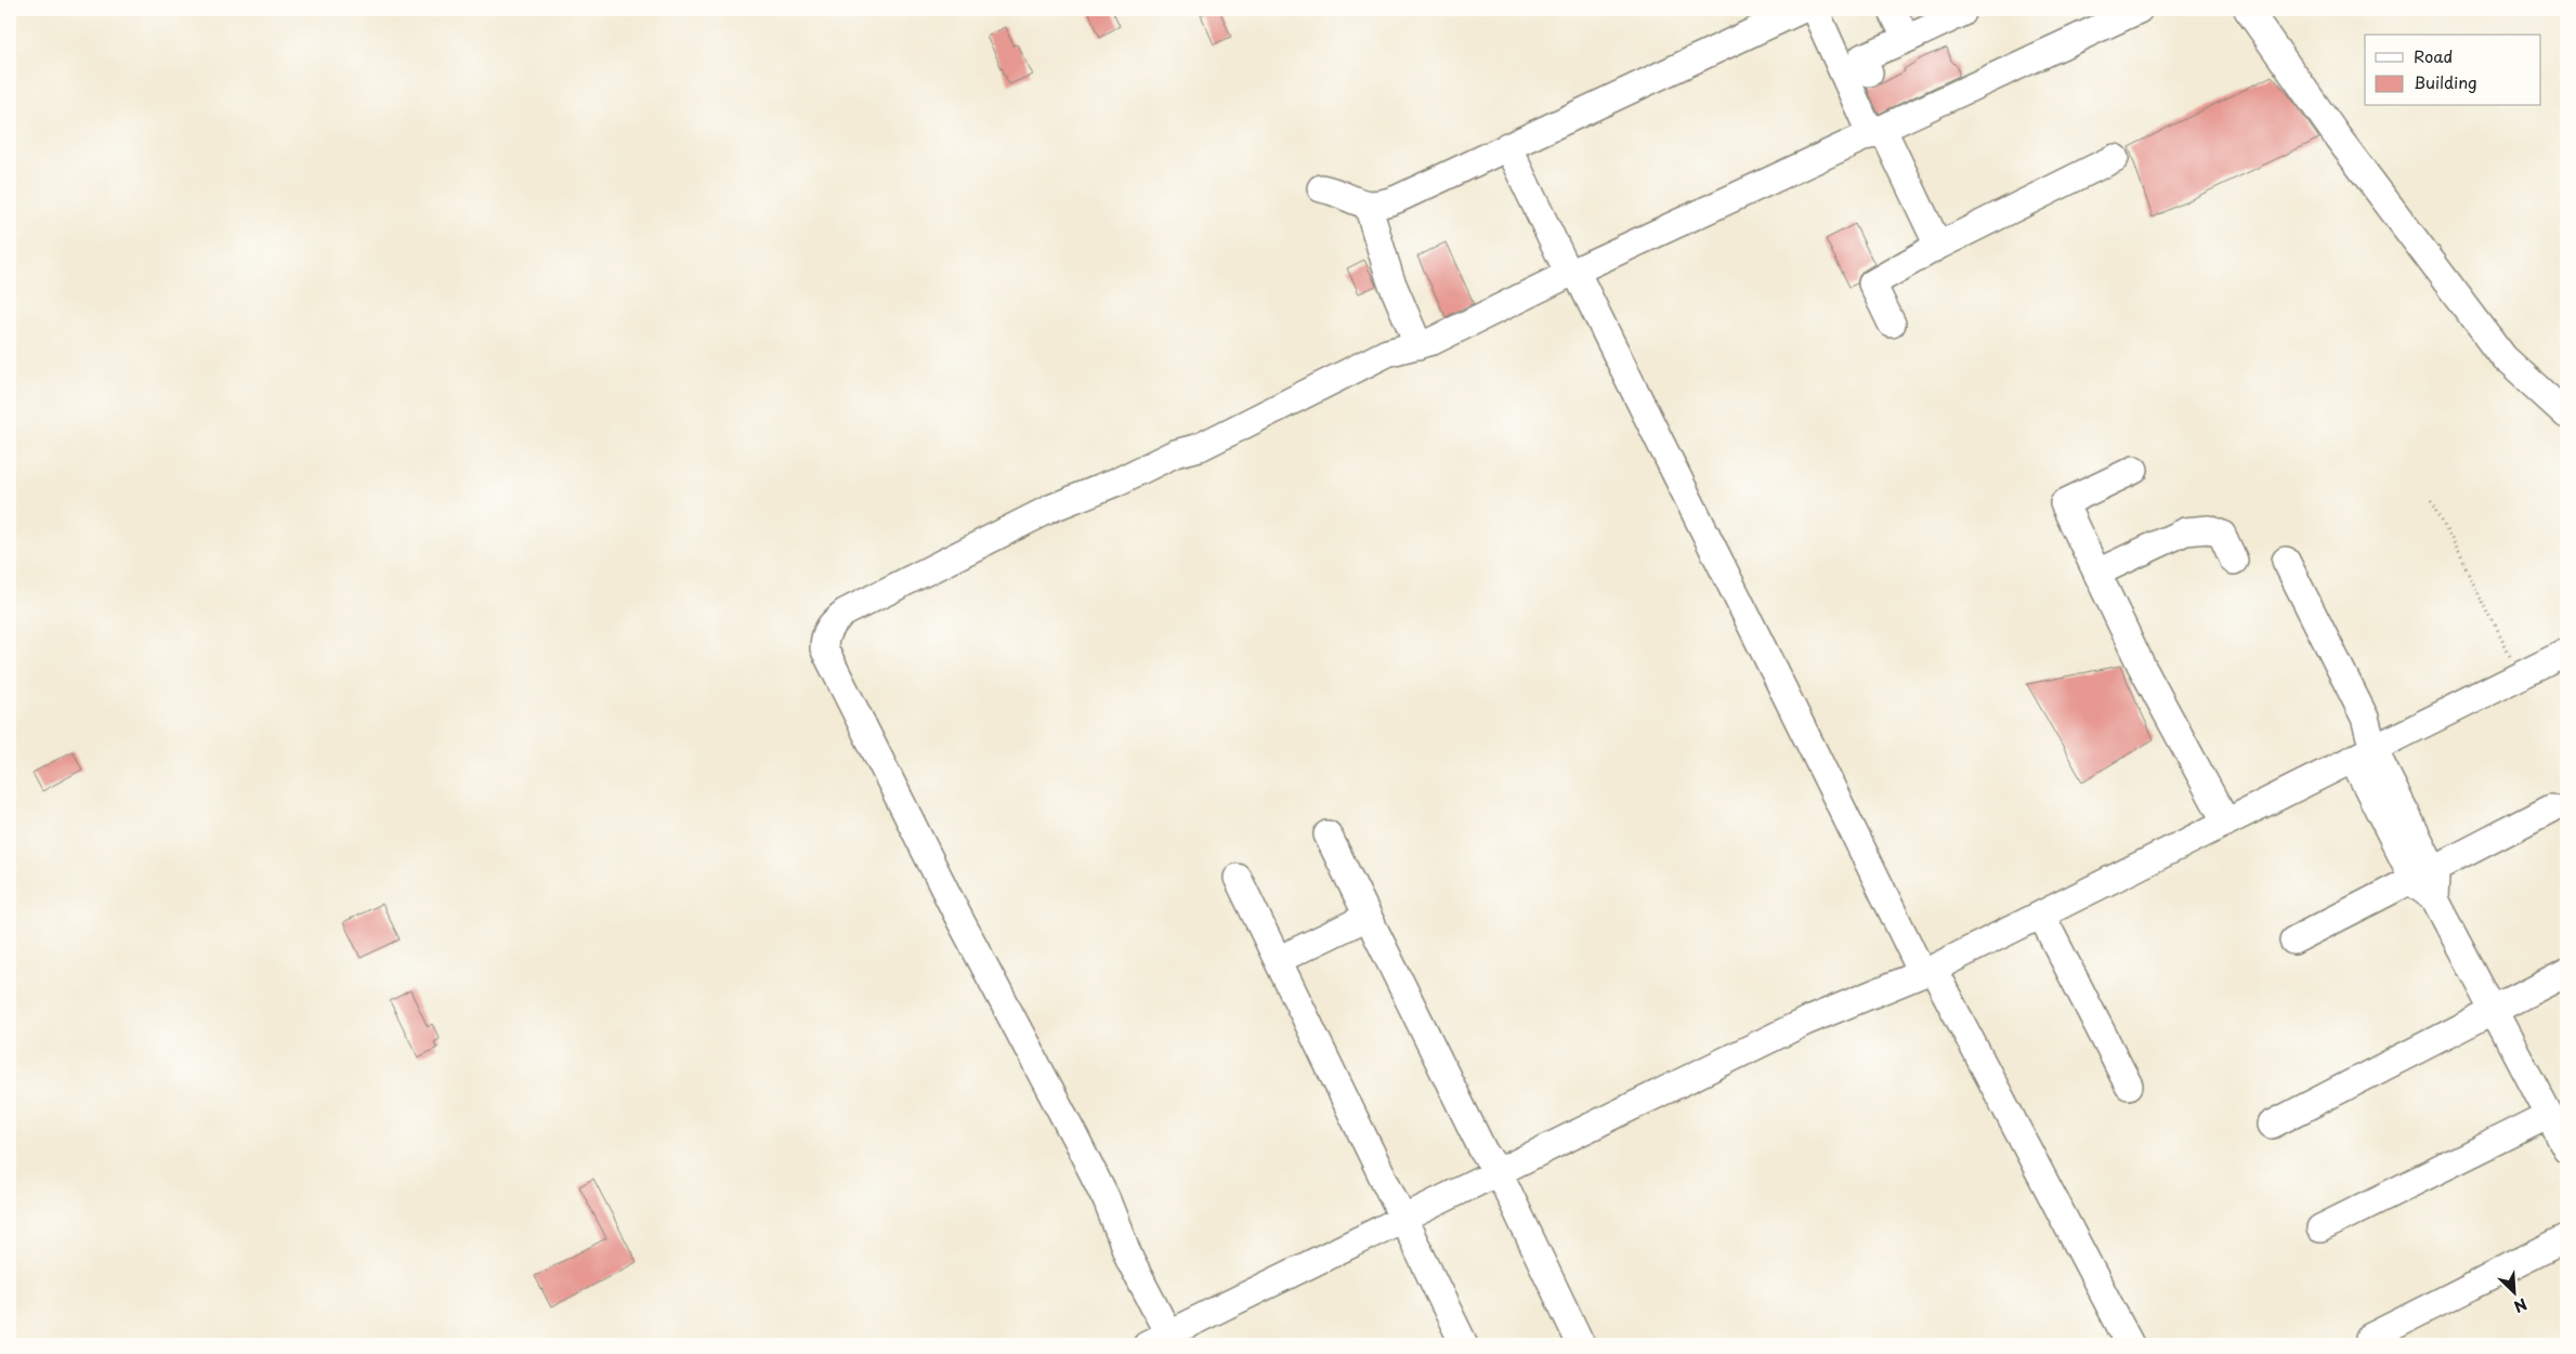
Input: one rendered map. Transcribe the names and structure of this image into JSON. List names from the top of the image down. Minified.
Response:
{"legend":["Road","Building"],"north":"bottom right"}
